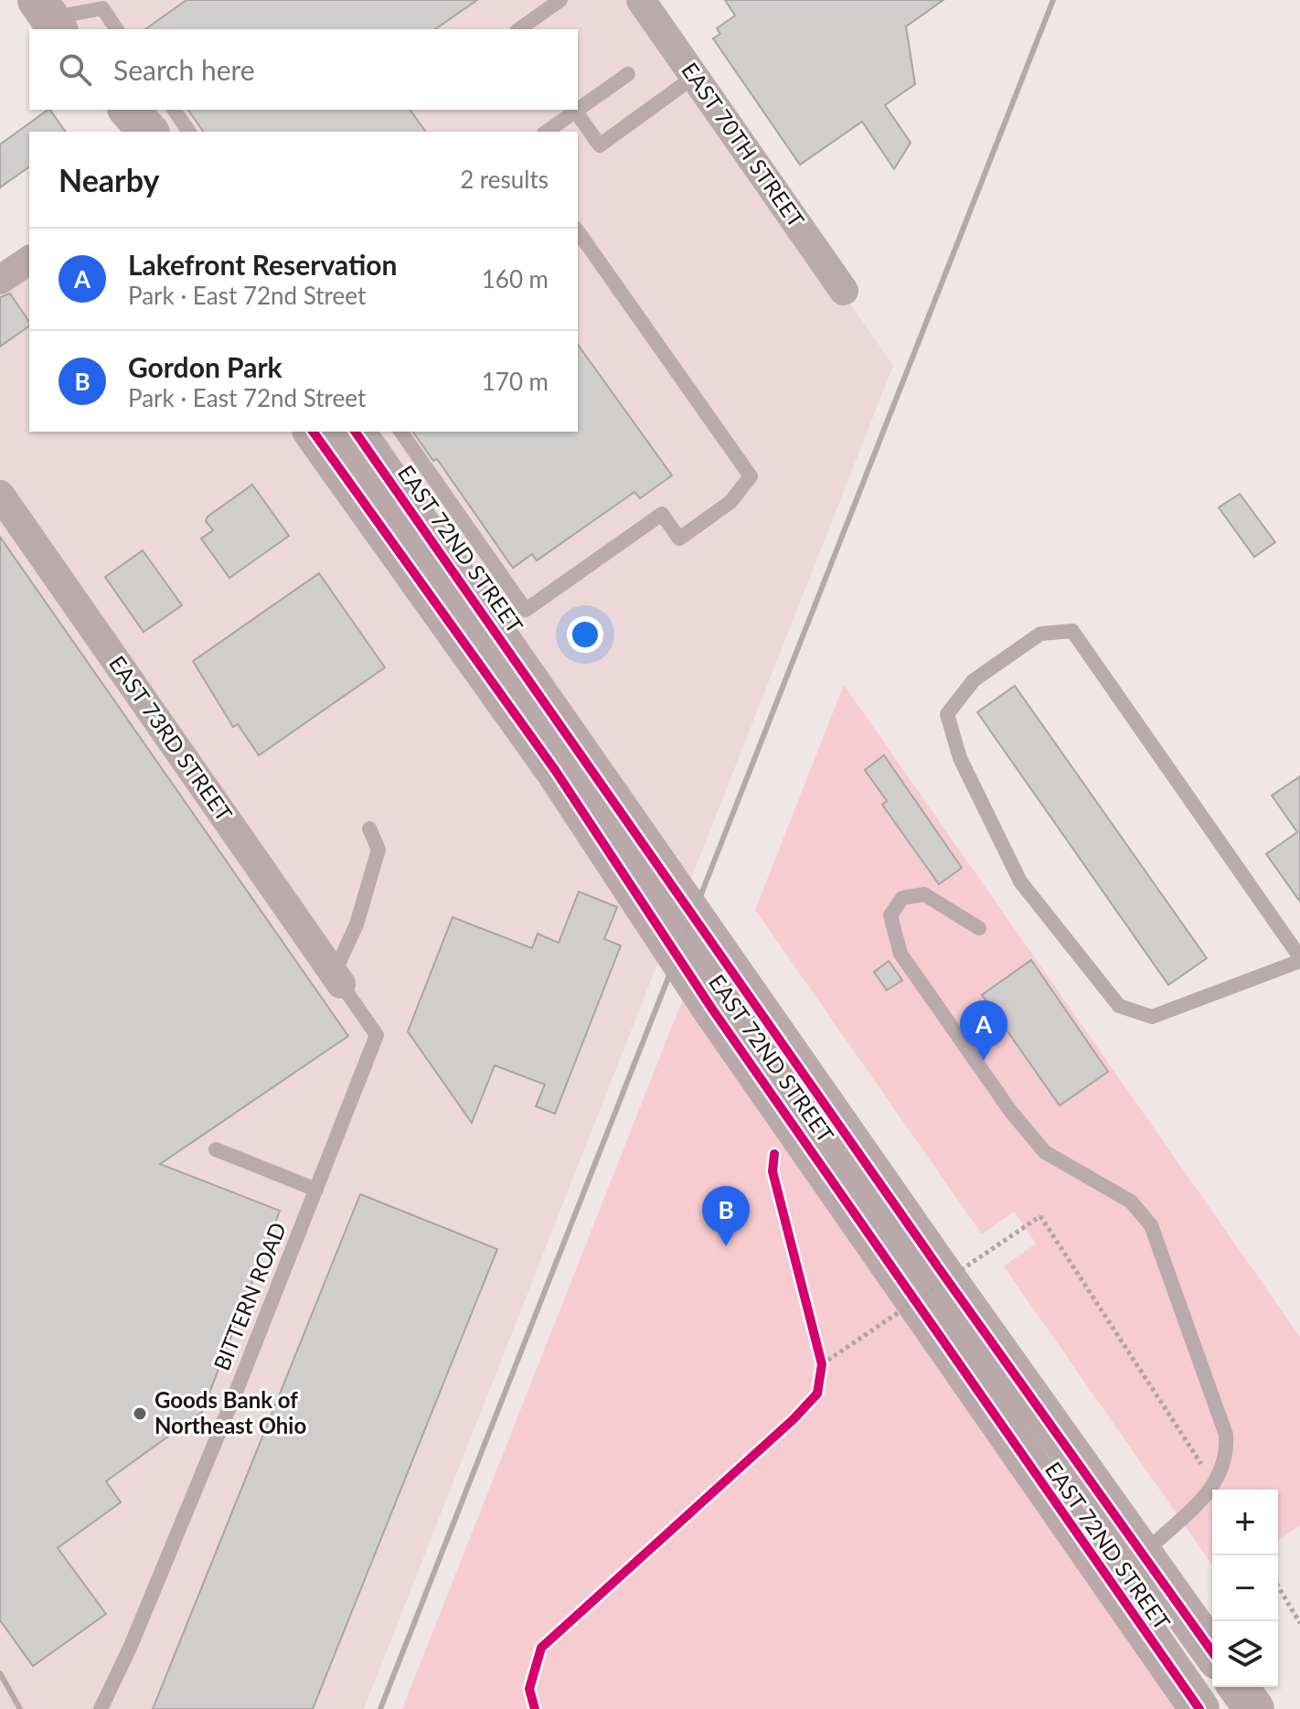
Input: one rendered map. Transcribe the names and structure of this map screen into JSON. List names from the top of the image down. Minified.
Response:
{"streets":{"main road":["EAST 72ND STREET"],"street":["EAST 70TH STREET","EAST 73RD STREET"],"lane":["BITTERN ROAD"]},"crossings":[["EAST 73RD STREET","BITTERN ROAD"]],"places":["Goods Bank of Northeast Ohio"],"page":{"search":"Search here","heading":["Nearby","2 results"],"list":[{"mark":"A","name":"Lakefront Reservation","note":"Park · East 72nd Street","value":"160 m"},{"mark":"B","name":"Gordon Park","note":"Park · East 72nd Street","value":"170 m"}],"pins":["A","B"],"map_buttons":["+","−"]}}
